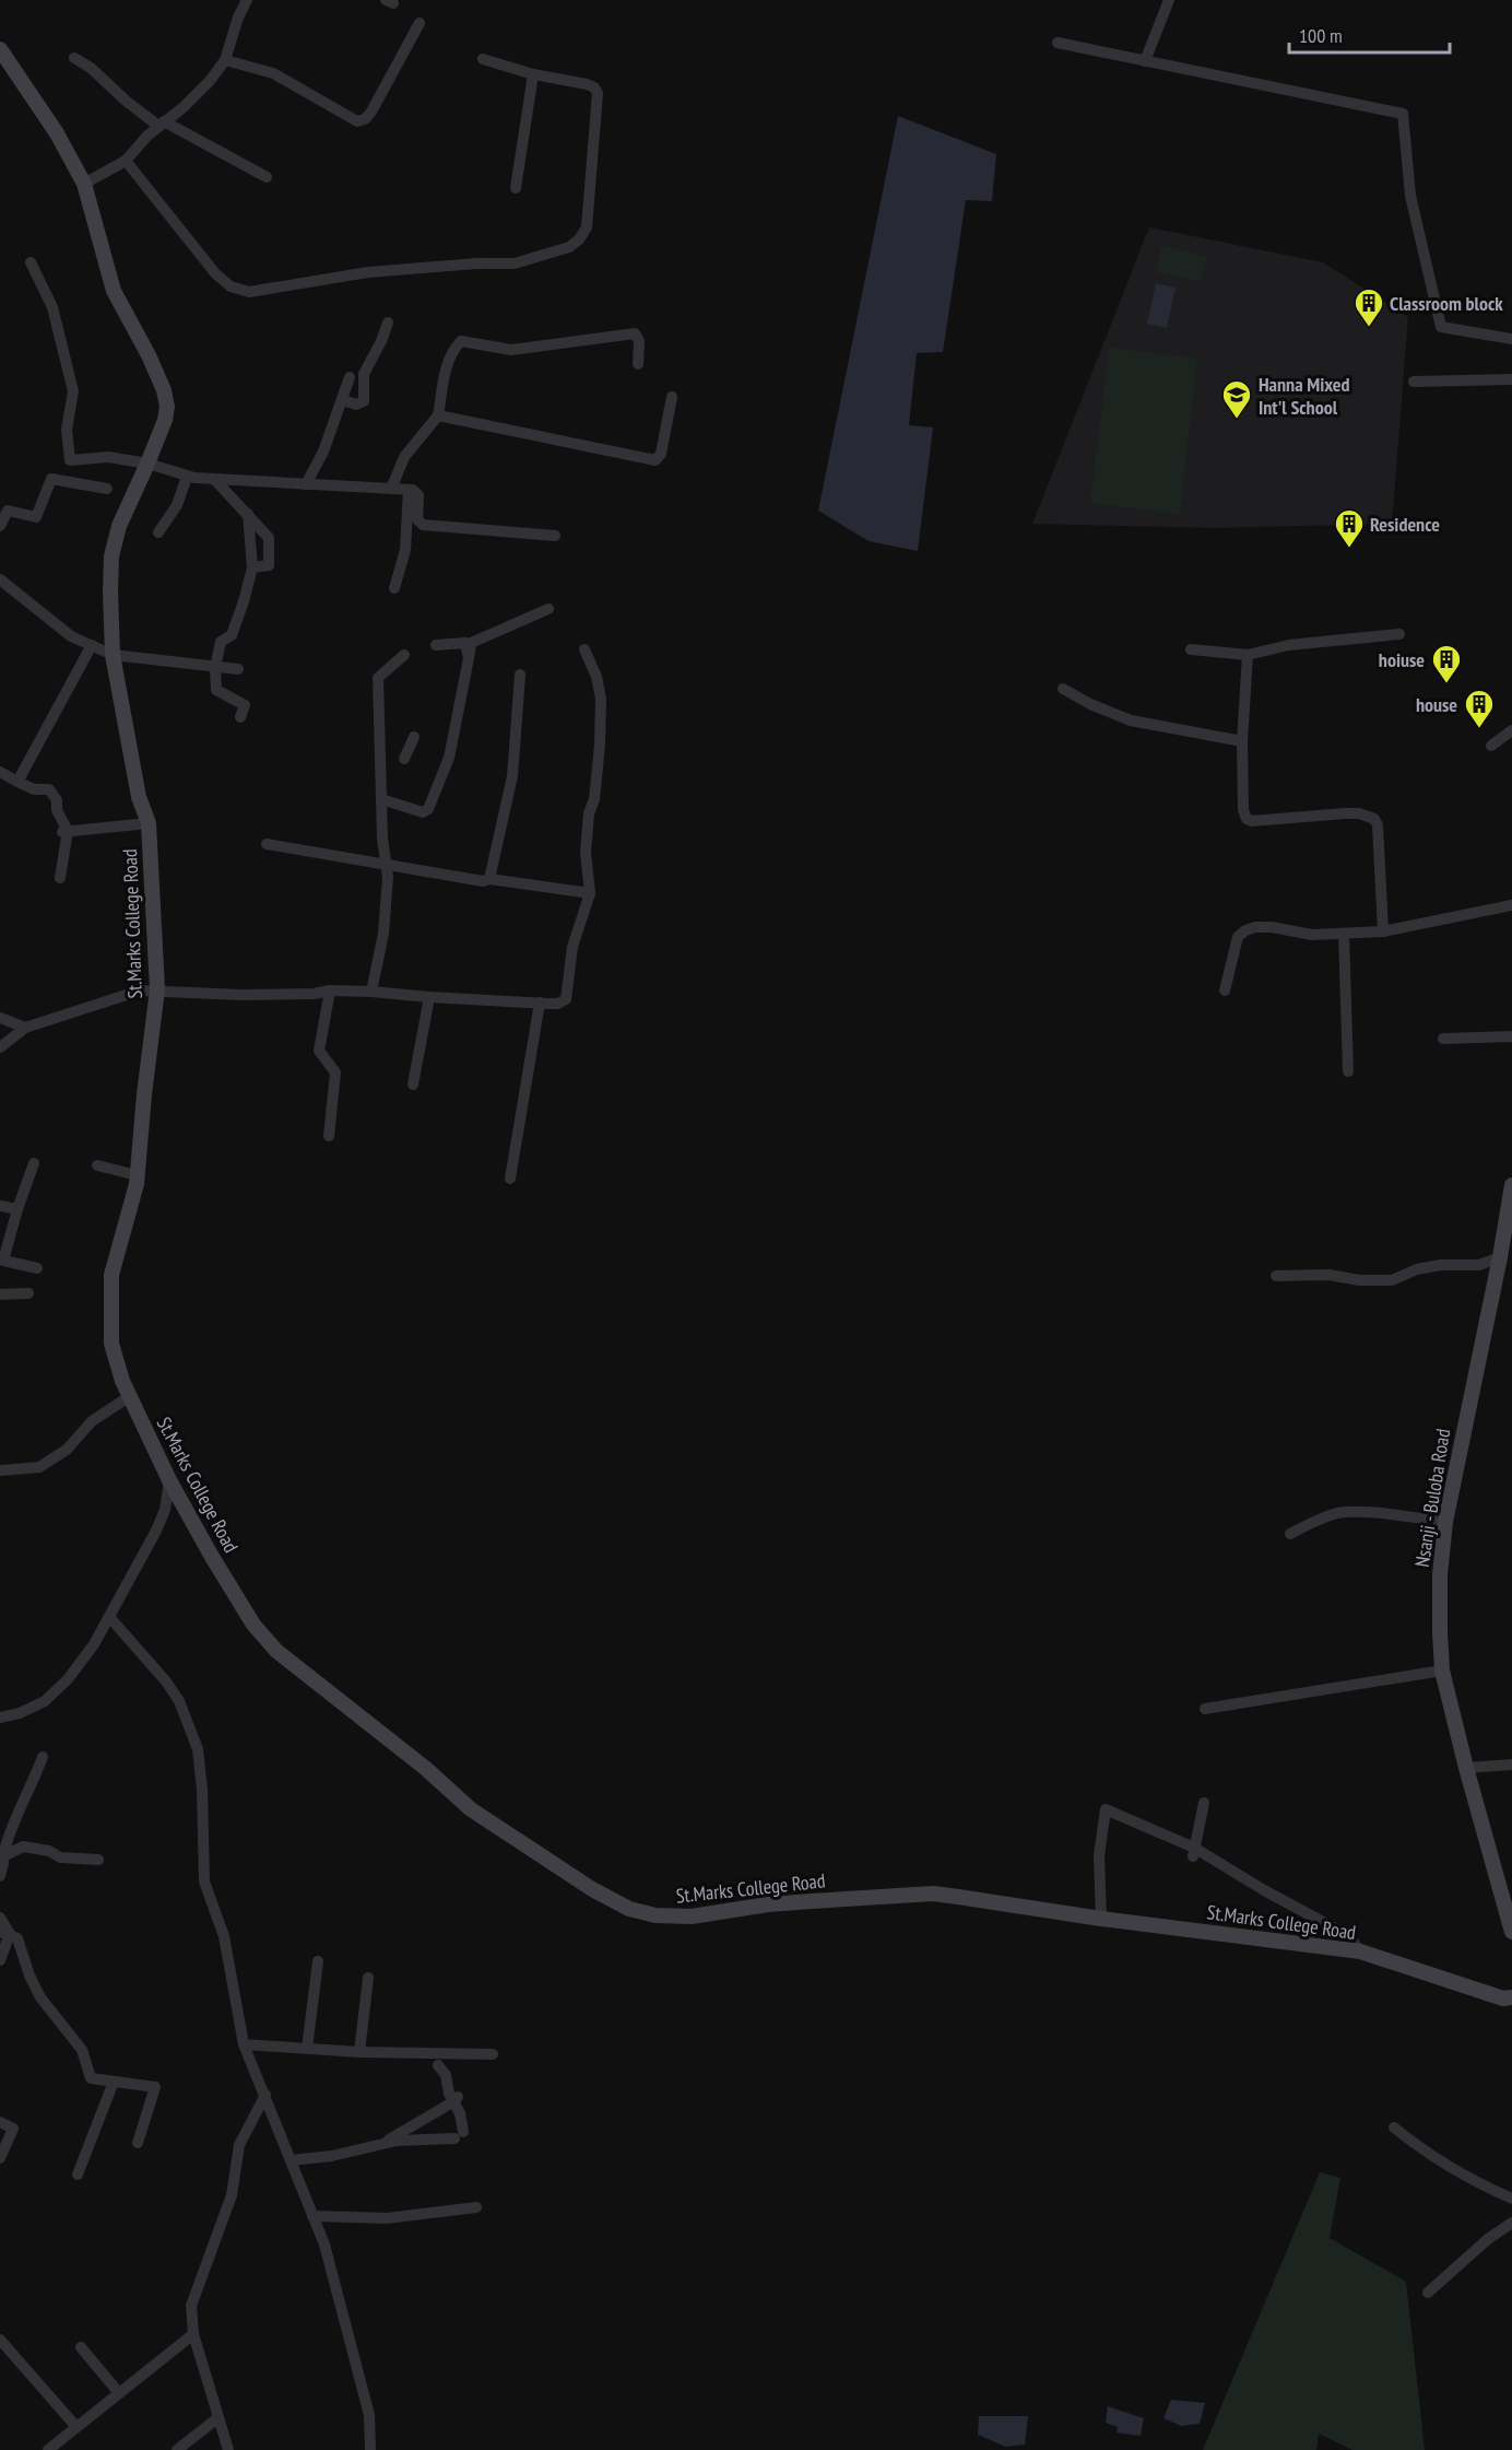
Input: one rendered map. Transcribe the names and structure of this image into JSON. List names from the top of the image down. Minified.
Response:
{"streets":{"main road":["St.Marks College Road","Nsanji - Buloba Road"]},"places":{"building":["Classroom block","Residence","hoiuse","house"],"school or university":["Hanna Mixed Int'l School"]},"scale_bar":"100 m"}
